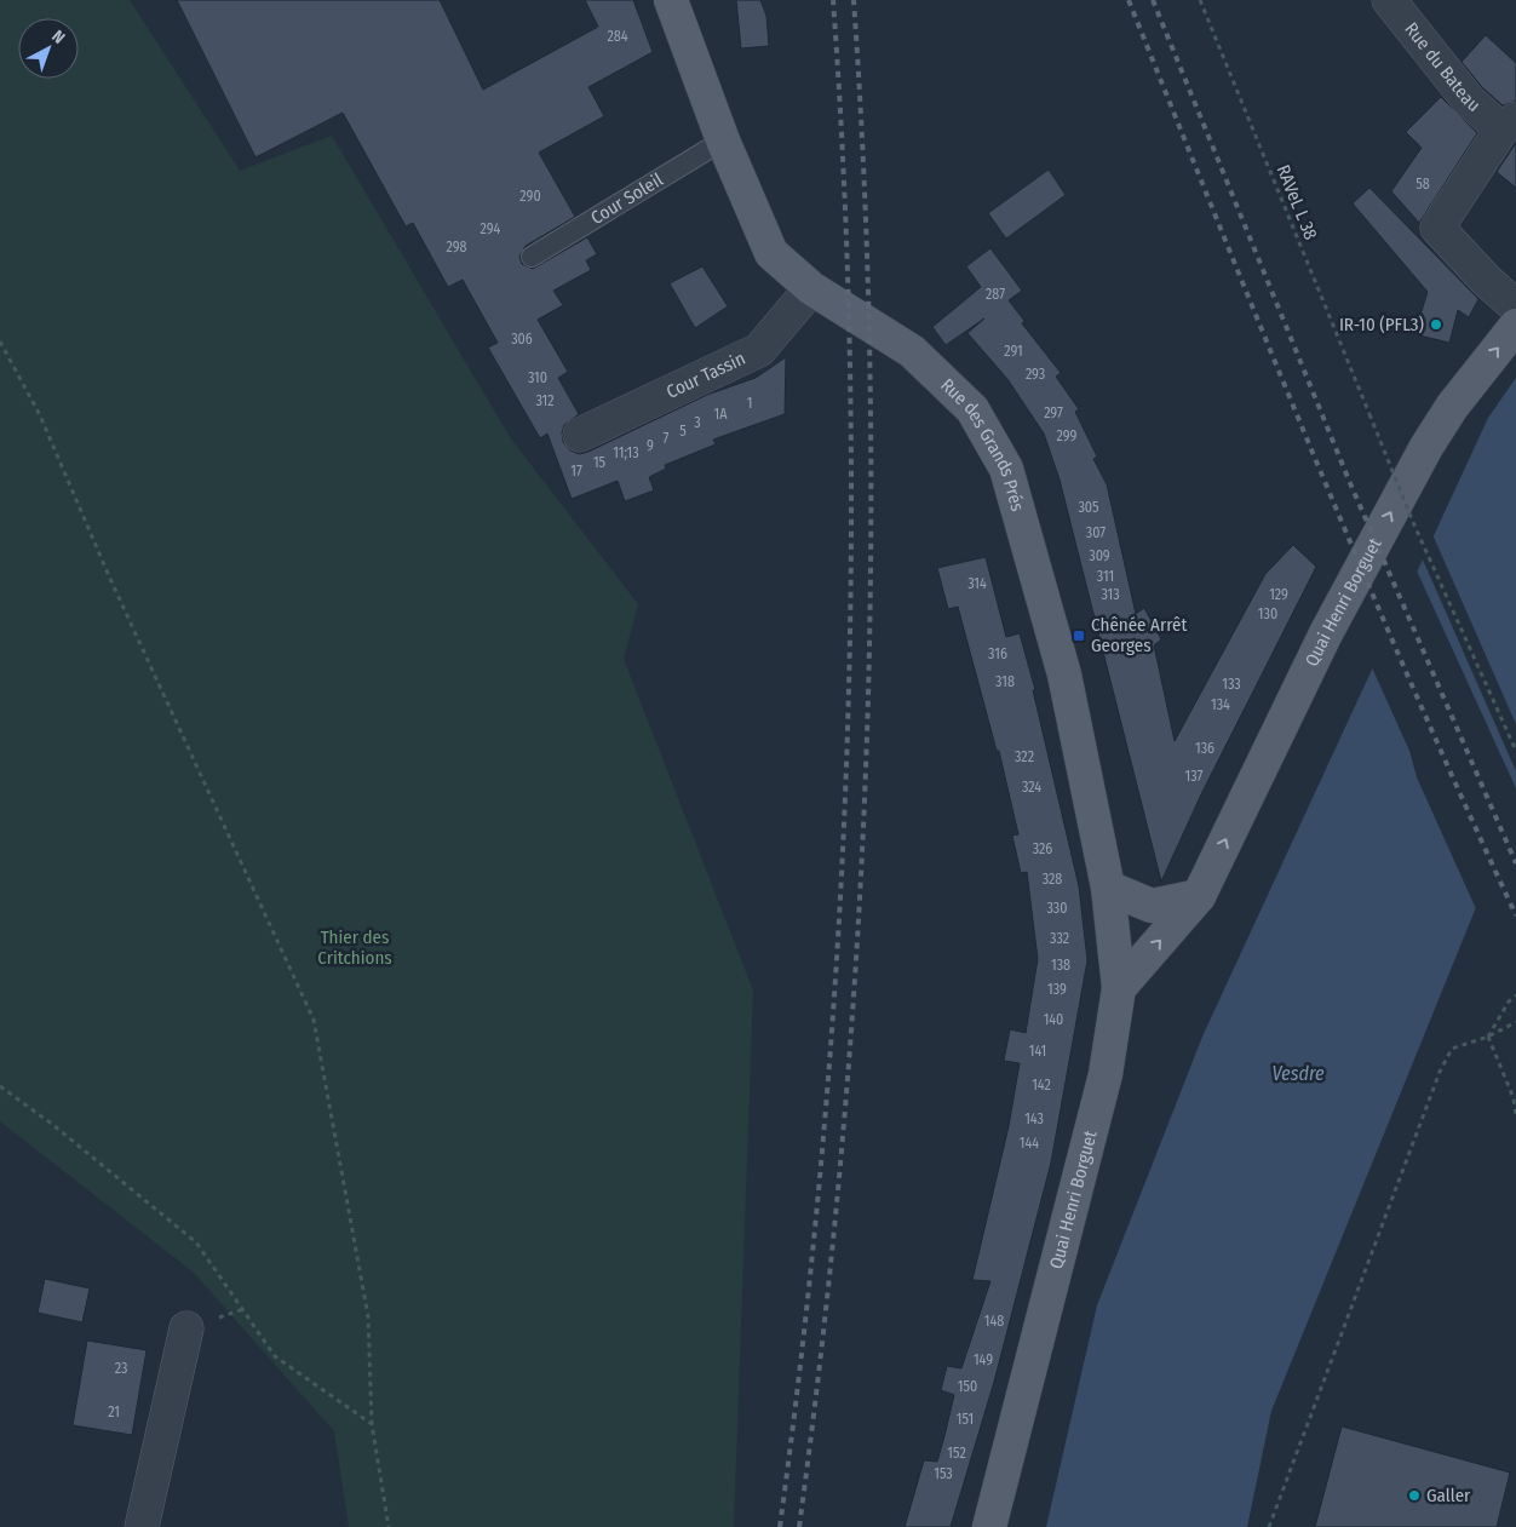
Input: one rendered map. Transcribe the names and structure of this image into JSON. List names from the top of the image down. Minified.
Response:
{"streets":{"main road":["Rue des Grands Prés","Quai Henri Borguet"],"street":["Rue du Bateau","Cour Tassin"],"lane":["Cour Soleil"],"path":["RAVeL L 38"]},"crossings":[["Cour Soleil","Rue des Grands Prés"],["Cour Tassin","Rue des Grands Prés"],["Rue des Grands Prés","Quai Henri Borguet"]],"one_way":["Quai Henri Borguet"],"water":["Vesdre"],"parks":["Thier des Critchions"],"places":{"other":["IR-10 (PFL3)","Galler"],"transit":["Chênée Arrêt Georges"]},"house_numbers":["284","58","290","294","298","287","306","291","293","310","312","1","297","1A","3","5","299","7","9","11;13","15","17","305","307","309","311","314","313","129","130","316","318","133","134","136","322","137","324","326","328","330","332","138","139","140","141","142","143","144","148","149","23","150","21","151","152","153"],"north":"top right"}
